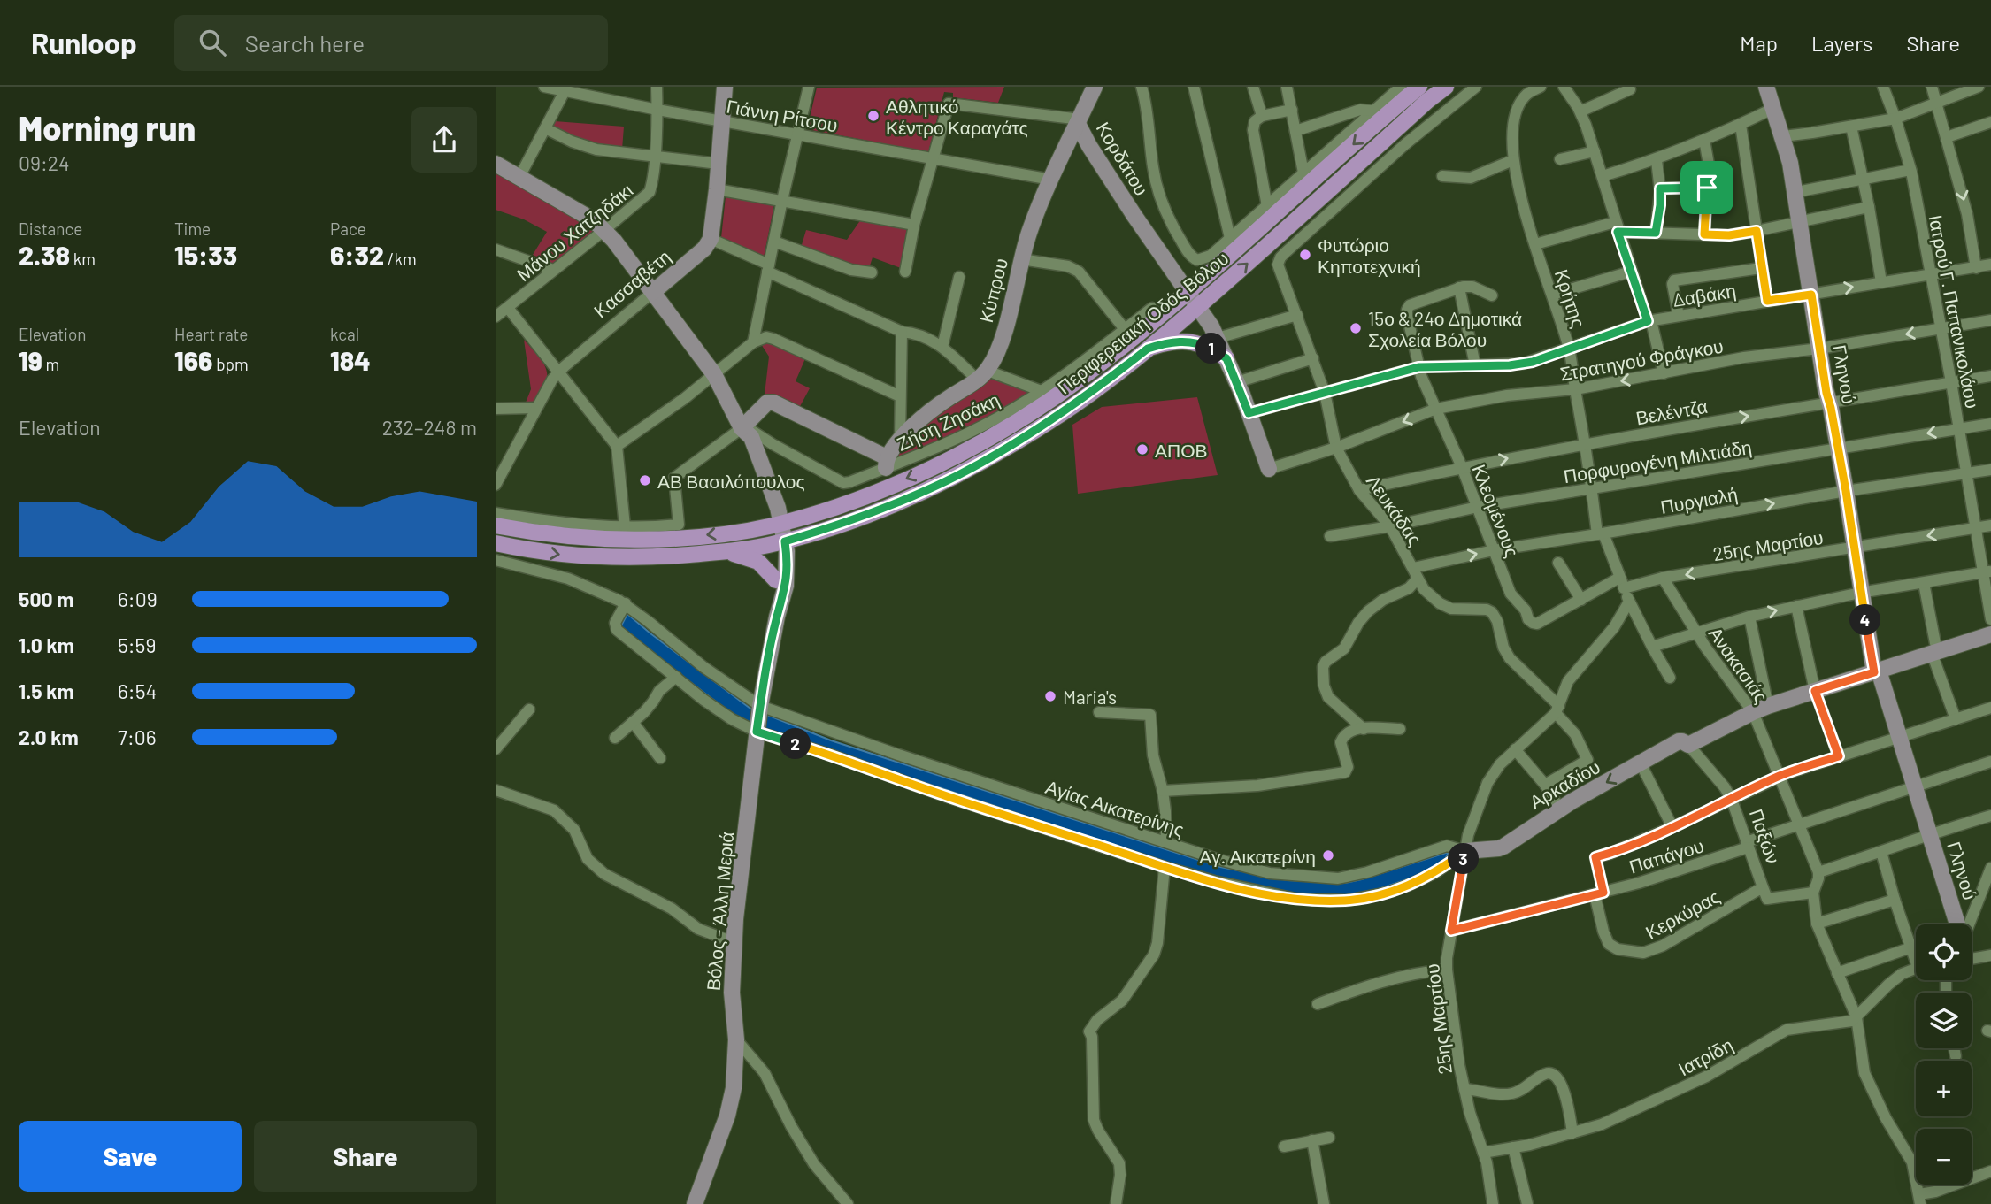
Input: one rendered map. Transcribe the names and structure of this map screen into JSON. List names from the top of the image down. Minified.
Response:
{"streets":{"main road":["Περιφερειακή Οδός Βόλου"],"street":["Γιάννη Ρίτσου","Κορδάτου","Μάνου Χατζηδάκι","Κασσαβέτη","Κύπρου","Δαβάκη","Κρήτης","Ιατρού Γ. Παπανικολάου","Στρατηγού Φράγκου","Γληνού","Βελέντζα","Ζήση Ζησάκη","Πορφυρογένη Μιλτιάδη","Πυργιαλή","Λευκάδας","Κλεομένους","25ης Μαρτίου","Ανακασιάς","Αρκαδίου","Αγίας Αικατερίνης","Παξών","Παπάγου","Βόλος - Άλλη Μεριά","Κερκύρας","Ιατρίδη"]},"crossings":[["Γιάννη Ρίτσου","Κορδάτου"],["Γιάννη Ρίτσου","Μάνου Χατζηδάκι"],["Γιάννη Ρίτσου","Κύπρου"],["Κορδάτου","Κύπρου"],["Κορδάτου","Δαβάκη"],["Κορδάτου","Περιφερειακή Οδός Βόλου"],["Κορδάτου","Στρατηγού Φράγκου"],["Μάνου Χατζηδάκι","Βόλος - Άλλη Μεριά"],["Κασσαβέτη","Βόλος - Άλλη Μεριά"],["Δαβάκη","Κρήτης"],["Δαβάκη","Ιατρού Γ. Παπανικολάου"],["Δαβάκη","Γληνού"],["Δαβάκη","Λευκάδας"],["Δαβάκη","Κλεομένους"],["Κρήτης","Στρατηγού Φράγκου"],["Κρήτης","Βελέντζα"],["Κρήτης","Πορφυρογένη Μιλτιάδη"],["Κρήτης","Πυργιαλή"],["Κρήτης","Κλεομένους"],["Κρήτης","25ης Μαρτίου"],["Ιατρού Γ. Παπανικολάου","Στρατηγού Φράγκου"],["Ιατρού Γ. Παπανικολάου","Βελέντζα"],["Ιατρού Γ. Παπανικολάου","Πορφυρογένη Μιλτιάδη"],["Ιατρού Γ. Παπανικολάου","Πυργιαλή"],["Ιατρού Γ. Παπανικολάου","25ης Μαρτίου"],["Περιφερειακή Οδός Βόλου","Βόλος - Άλλη Μεριά"],["Στρατηγού Φράγκου","Γληνού"],["Στρατηγού Φράγκου","Λευκάδας"],["Στρατηγού Φράγκου","Κλεομένους"],["Γληνού","Βελέντζα"],["Γληνού","Πορφυρογένη Μιλτιάδη"],["Γληνού","Πυργιαλή"],["Γληνού","25ης Μαρτίου"],["Γληνού","Αρκαδίου"],["Γληνού","Παπάγου"],["Βελέντζα","Λευκάδας"],["Βελέντζα","Κλεομένους"],["Ζήση Ζησάκη","Βόλος - Άλλη Μεριά"],["Πορφυρογένη Μιλτιάδη","Λευκάδας"],["Πορφυρογένη Μιλτιάδη","Κλεομένους"],["Πυργιαλή","Λευκάδας"],["Πυργιαλή","Κλεομένους"],["Λευκάδας","25ης Μαρτίου"],["Κλεομένους","25ης Μαρτίου"],["25ης Μαρτίου","Ανακασιάς"],["25ης Μαρτίου","Αρκαδίου"],["25ης Μαρτίου","Αγίας Αικατερίνης"],["25ης Μαρτίου","Παπάγου"],["25ης Μαρτίου","Ιατρίδη"],["Ανακασιάς","Αρκαδίου"],["Ανακασιάς","Παπάγου"],["Αρκαδίου","Αγίας Αικατερίνης"],["Αρκαδίου","Παξών"],["Αγίας Αικατερίνης","Βόλος - Άλλη Μεριά"],["Παξών","Παπάγου"],["Παξών","Κερκύρας"],["Παπάγου","Κερκύρας"]],"one_way":["Στρατηγού Φράγκου","Βελέντζα","Πυργιαλή"],"places":["Αθλητικό Κέντρο Καραγάτς","Φυτώριο Κηποτεχνική","15ο & 24ο Δημοτικά Σχολεία Βόλου","ΑΠΟΒ","ΑΒ Βασιλόπουλος","Maria's","Αγ. Αικατερίνη"],"page":{"header":"Runloop","search":"Search here","nav":["Map","Layers","Share"],"heading":["Morning run","09:24"],"stats":[["Distance","2.38 km"],["Time","15:33"],["Pace","6:32 /km"],["Elevation","19 m"],["Heart rate","166 bpm"],["kcal","184"]],"pins":["1","4","2","3"],"chart":["Elevation","232–248 m"],"list":[{"name":"500 m","note":"6:09"},{"name":"1.0 km","note":"5:59"},{"name":"1.5 km","note":"6:54"},{"name":"2.0 km","note":"7:06"}],"map_buttons":["+","−"],"buttons":["Save","Share"]}}
